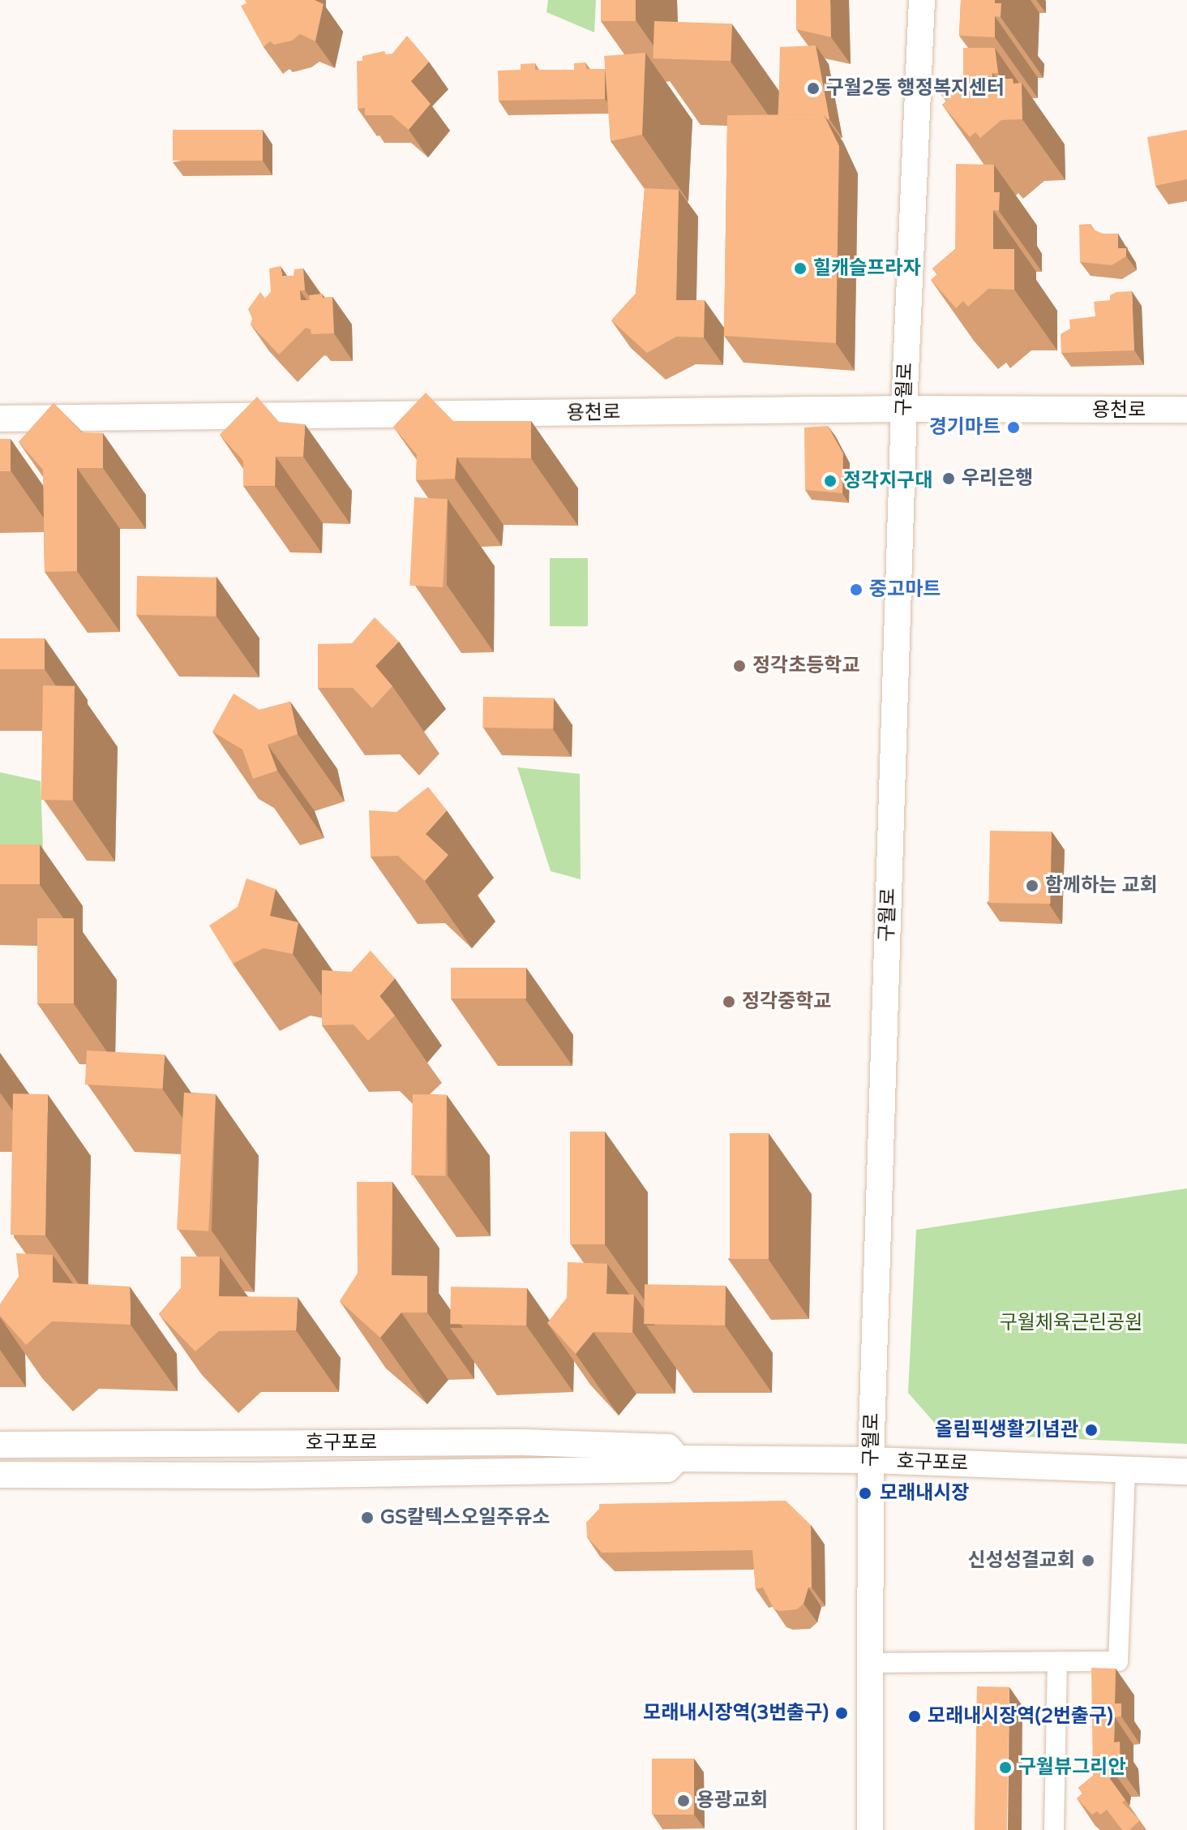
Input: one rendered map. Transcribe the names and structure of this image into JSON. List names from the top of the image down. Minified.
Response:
{"streets":{"main road":["구월로","용천로","호구포로"]},"crossings":[["구월로","용천로"],["구월로","호구포로"]],"parks":["구월체육근린공원"],"places":["구월2동 행정복지센터","힐캐슬프라자","경기마트","우리은행","정각지구대","중고마트","정각초등학교","함께하는 교회","정각중학교","올림픽생활기념관","모래내시장","GS칼텍스오일주유소","신성성결교회","모래내시장역(3번출구)","모래내시장역(2번출구)","구월뷰그리안","용광교회"]}
